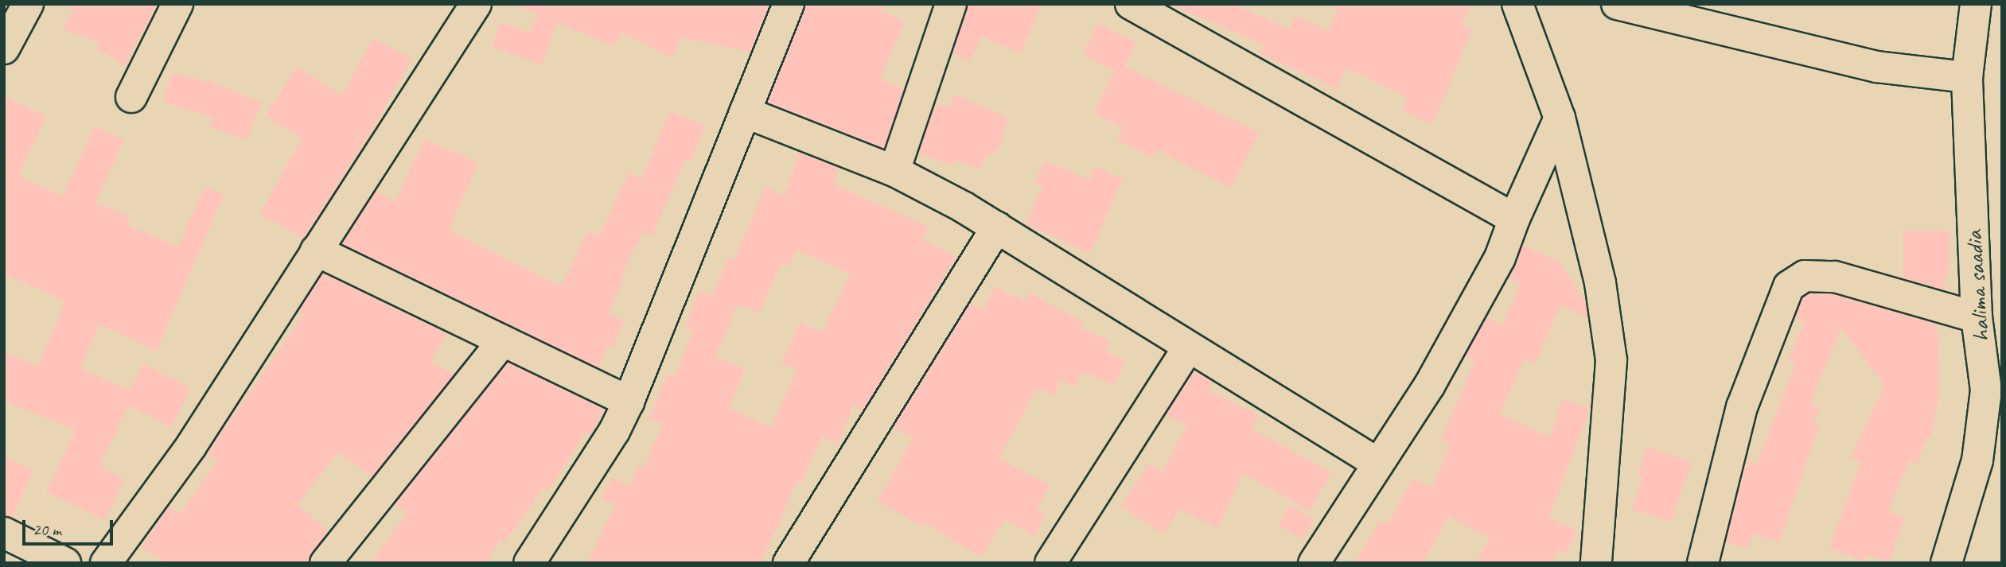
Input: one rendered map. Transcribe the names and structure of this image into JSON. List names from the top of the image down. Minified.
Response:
{"streets":{"street":["halima saadia"]},"scale_bar":"20 m"}
